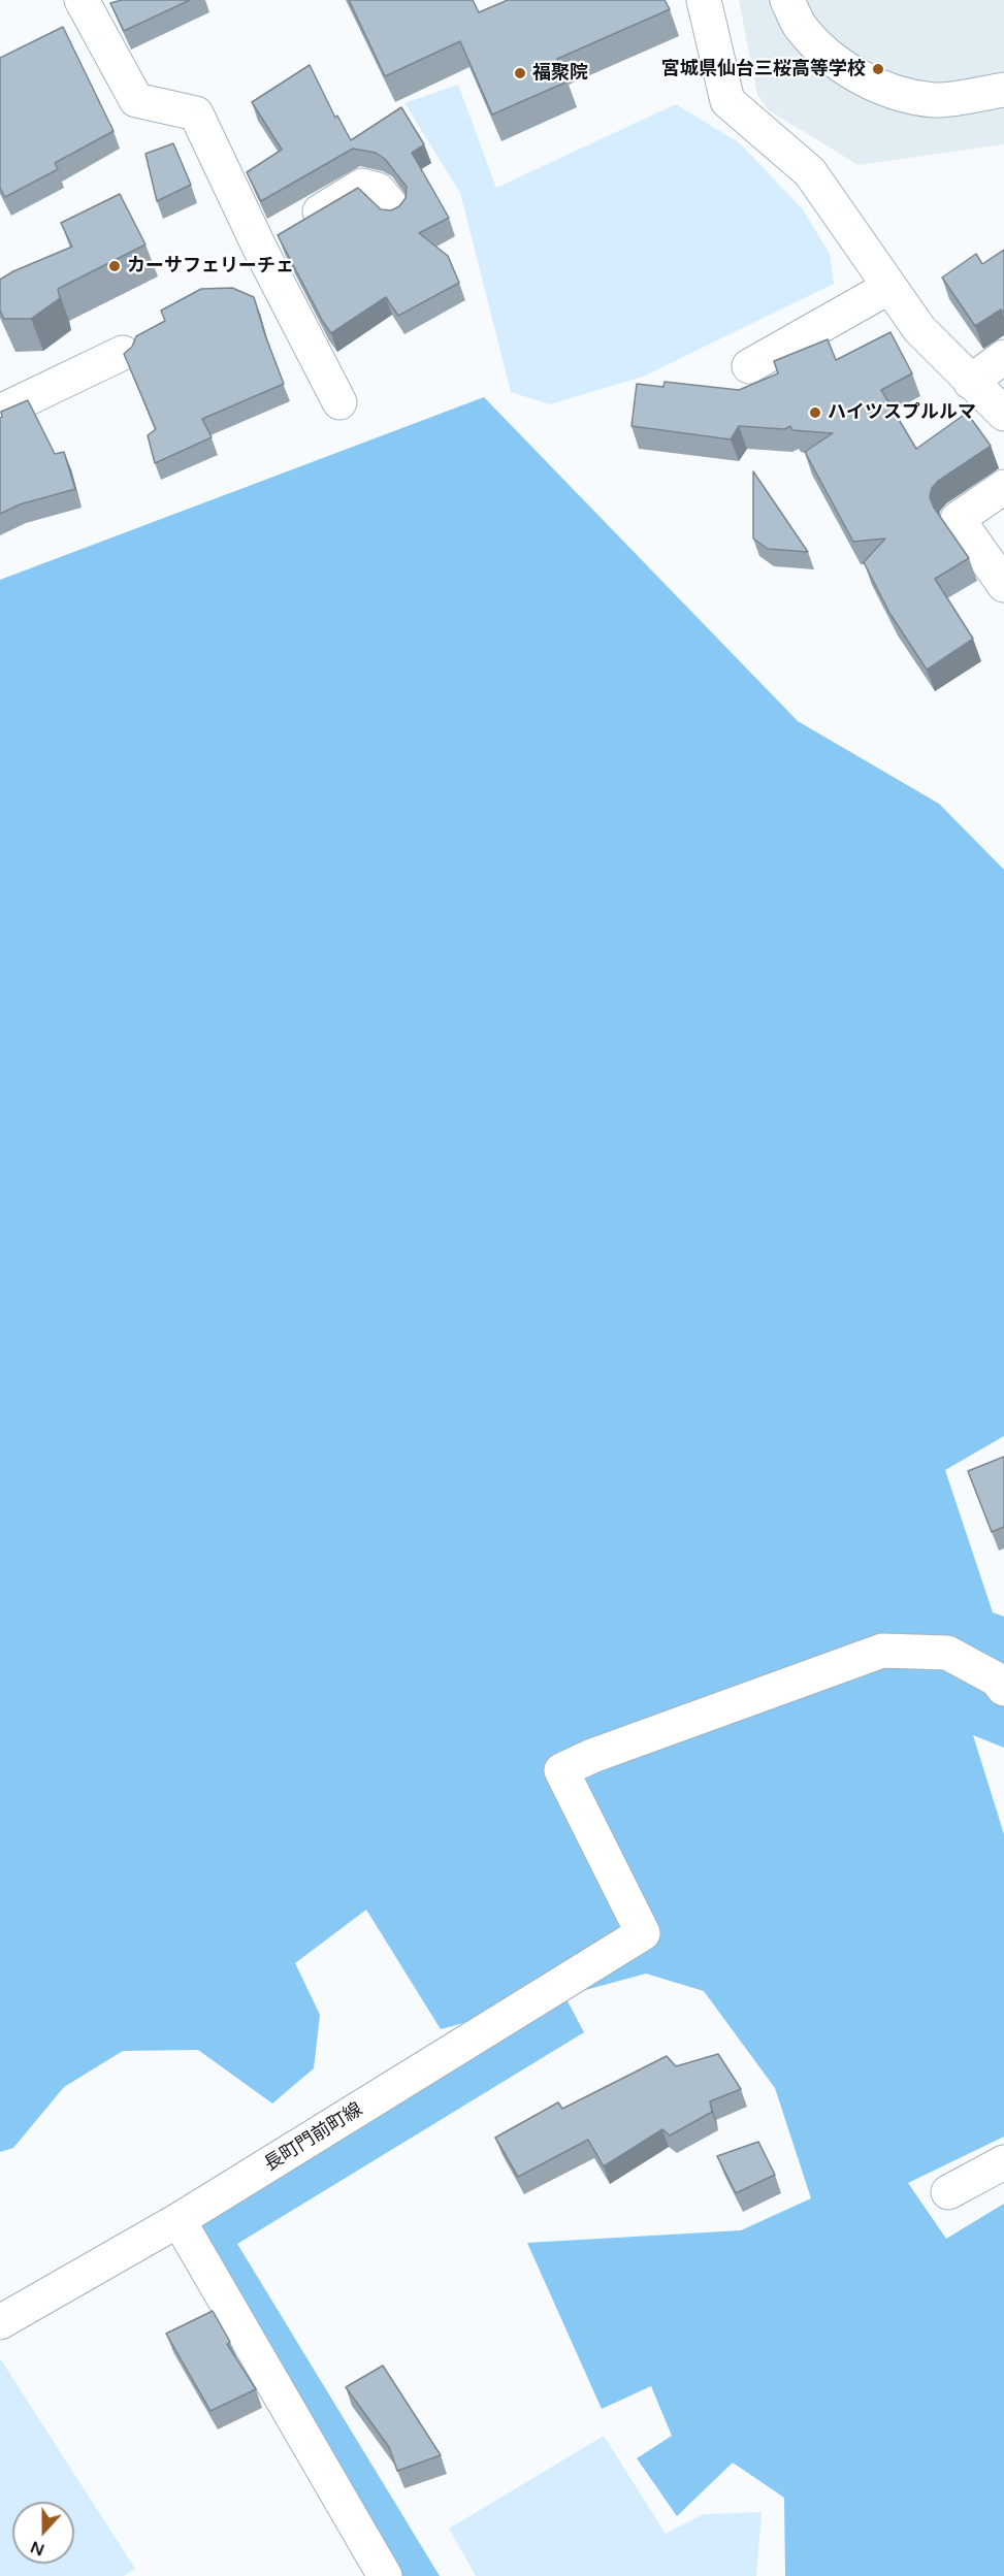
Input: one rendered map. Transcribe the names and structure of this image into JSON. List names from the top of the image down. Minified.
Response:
{"streets":{"street":["長町門前町線"]},"places":["宮城県仙台三桜高等学校","福聚院","カーサフェリーチェ","ハイツスプルルマ"],"north":"bottom"}
